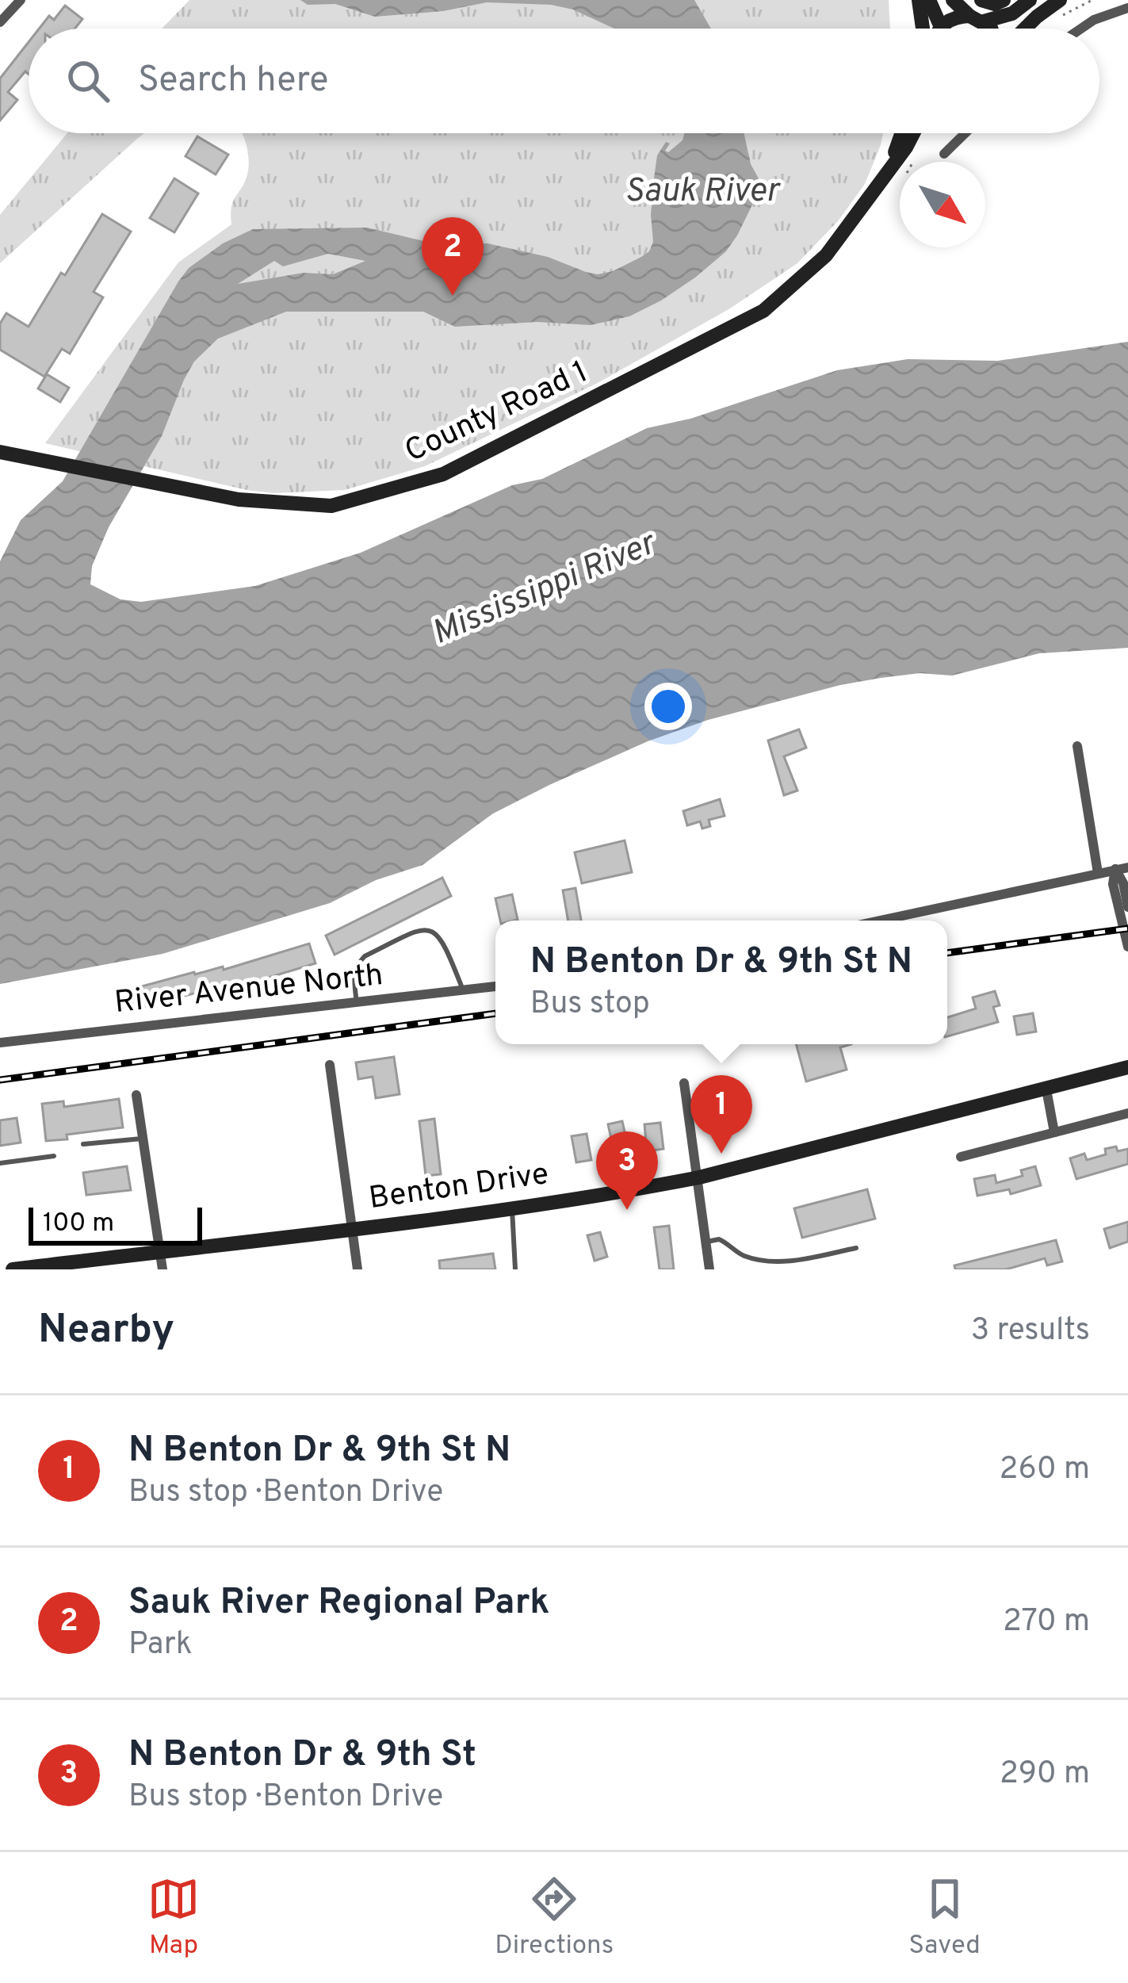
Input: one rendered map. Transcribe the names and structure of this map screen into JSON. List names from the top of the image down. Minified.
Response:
{"streets":{"street":["County Road 1","River Avenue North","Benton Drive"]},"water":["Sauk River","Mississippi River"],"scale_bar":"100 m","north":"bottom right","page":{"search":"Search here","pins":["2","1","3"],"popup":["N Benton Dr & 9th St N","Bus stop"],"scale":"100 m","heading":["Nearby","3 results"],"list":[{"mark":"1","name":"N Benton Dr & 9th St N","note":"Bus stop · Benton Drive","value":"260 m"},{"mark":"2","name":"Sauk River Regional Park","note":"Park","value":"270 m"},{"mark":"3","name":"N Benton Dr & 9th St","note":"Bus stop · Benton Drive","value":"290 m"}],"nav":["Map","Directions","Saved"]}}
